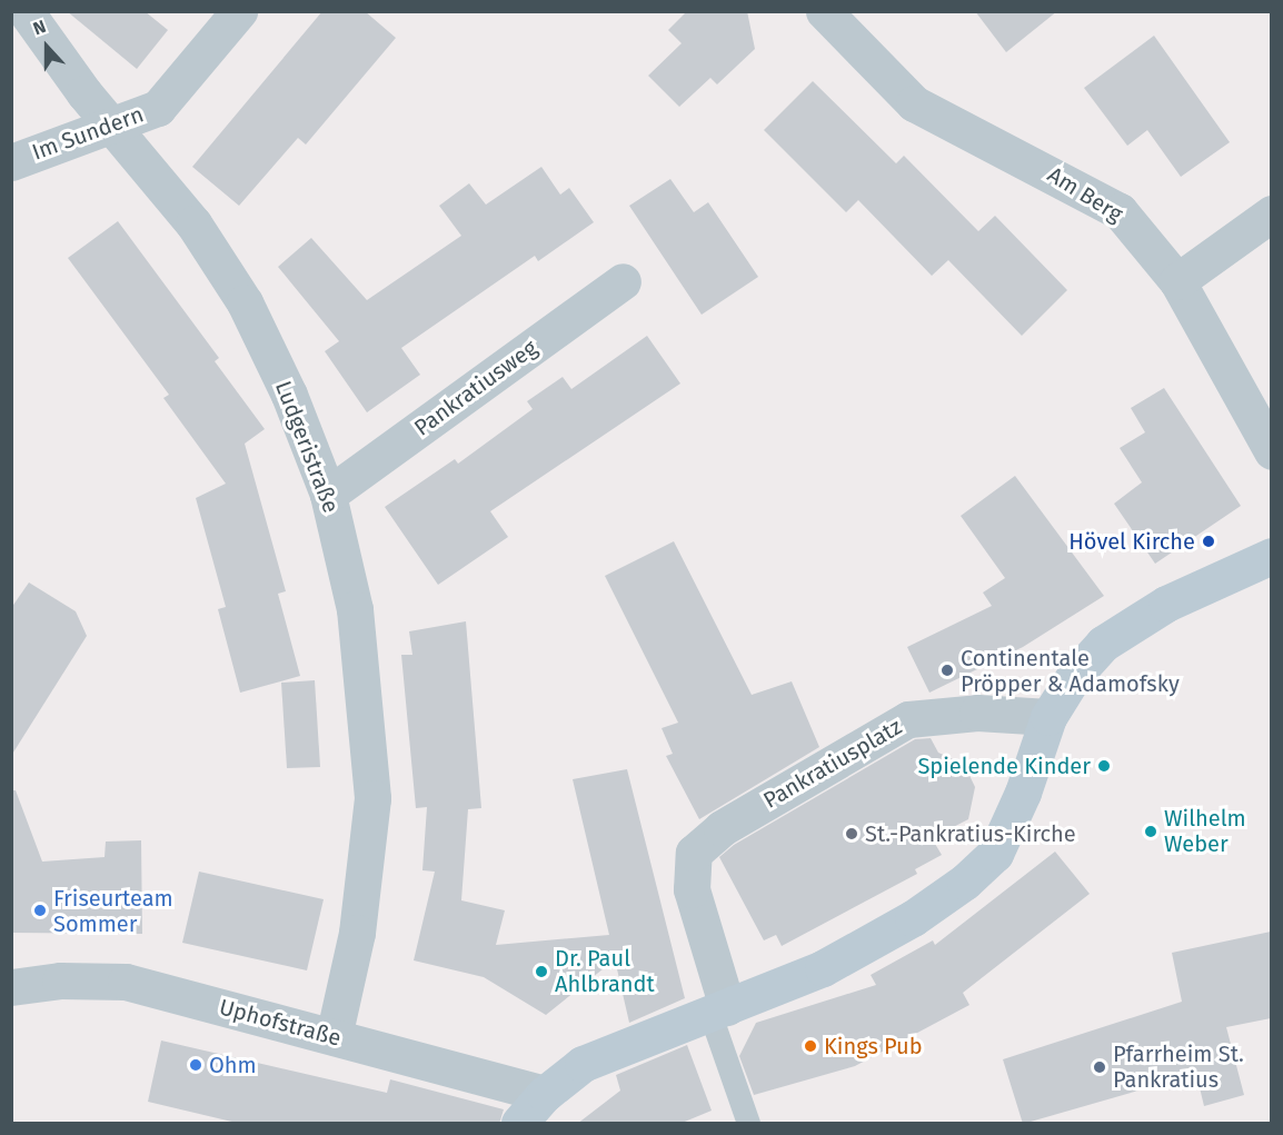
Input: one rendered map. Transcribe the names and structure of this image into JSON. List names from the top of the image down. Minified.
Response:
{"streets":{"street":["Im Sundern","Am Berg","Pankratiusweg","Ludgeristraße","Pankratiusplatz","Uphofstraße"]},"crossings":[["Im Sundern","Ludgeristraße"],["Pankratiusweg","Ludgeristraße"],["Ludgeristraße","Uphofstraße"]],"places":["Hövel Kirche","Continentale Pröpper & Adamofsky","Spielende Kinder","Wilhelm Weber","St.-Pankratius-Kirche","Friseurteam Sommer","Dr. Paul Ahlbrandt","Kings Pub","Ohm","Pfarrheim St. Pankratius"],"north":"top"}
